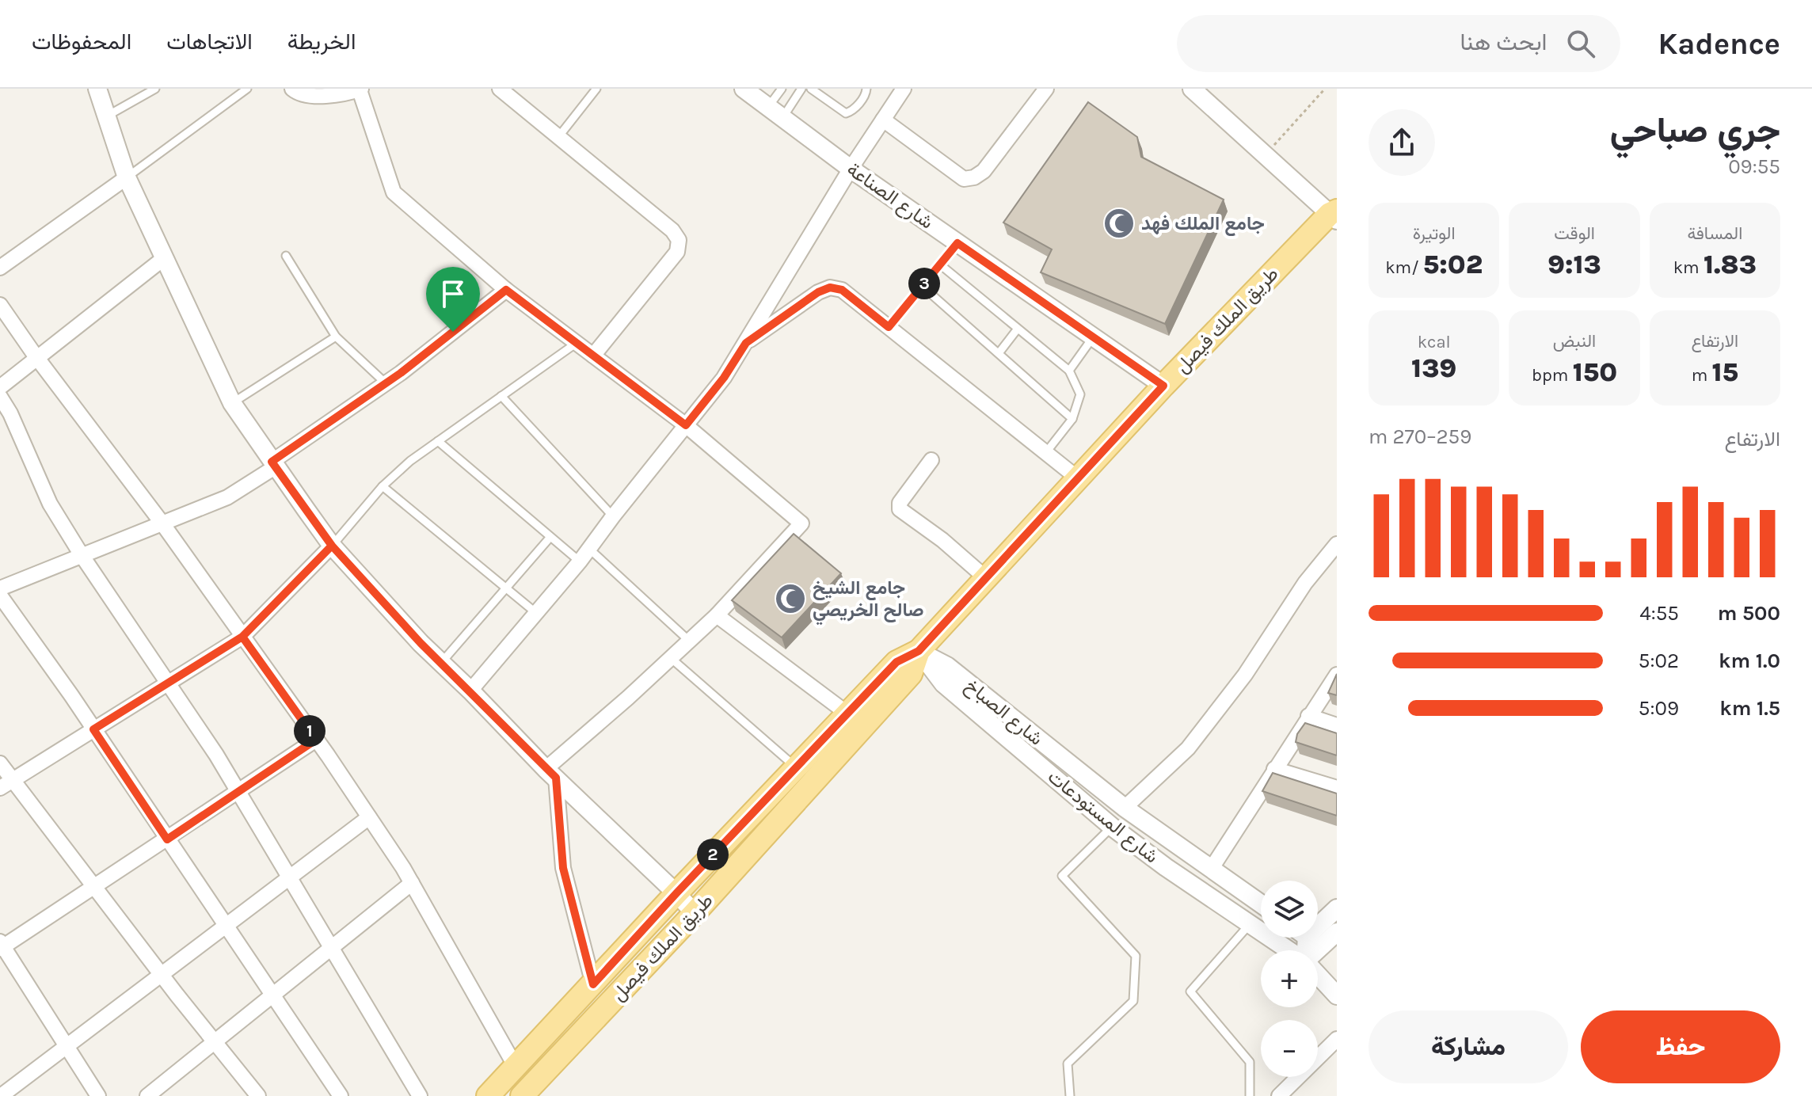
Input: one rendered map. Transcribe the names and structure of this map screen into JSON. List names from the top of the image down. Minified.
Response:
{"streets":{"main road":["طريق الملك فيصل"],"street":["شارع الصناعة","شارع الصباخ","شارع المستودعات"]},"crossings":[["شارع الصناعة","طريق الملك فيصل"],["طريق الملك فيصل","شارع الصباخ"],["طريق الملك فيصل","شارع المستودعات"],["شارع الصباخ","شارع المستودعات"]],"places":{"mosque":["جامع الملك فهد","جامع الشيخ صالح الخريصي"]},"page":{"header":"Kadence","search":"ابحث هنا","nav":["الخريطة","الاتجاهات","المحفوظات"],"heading":["جري صباحي","09:55"],"stats":[["المسافة","1.83 km"],["الوقت","9:13"],["الوتيرة","5:02 /km"],["الارتفاع","15 m"],["النبض","150 bpm"],["kcal","139"]],"pins":["3","1","2"],"chart":["الارتفاع","259–270 m"],"list":[{"name":"500 m","note":"4:55"},{"name":"1.0 km","note":"5:02"},{"name":"1.5 km","note":"5:09"}],"map_buttons":["+","−"],"buttons":["حفظ","مشاركة"]}}
